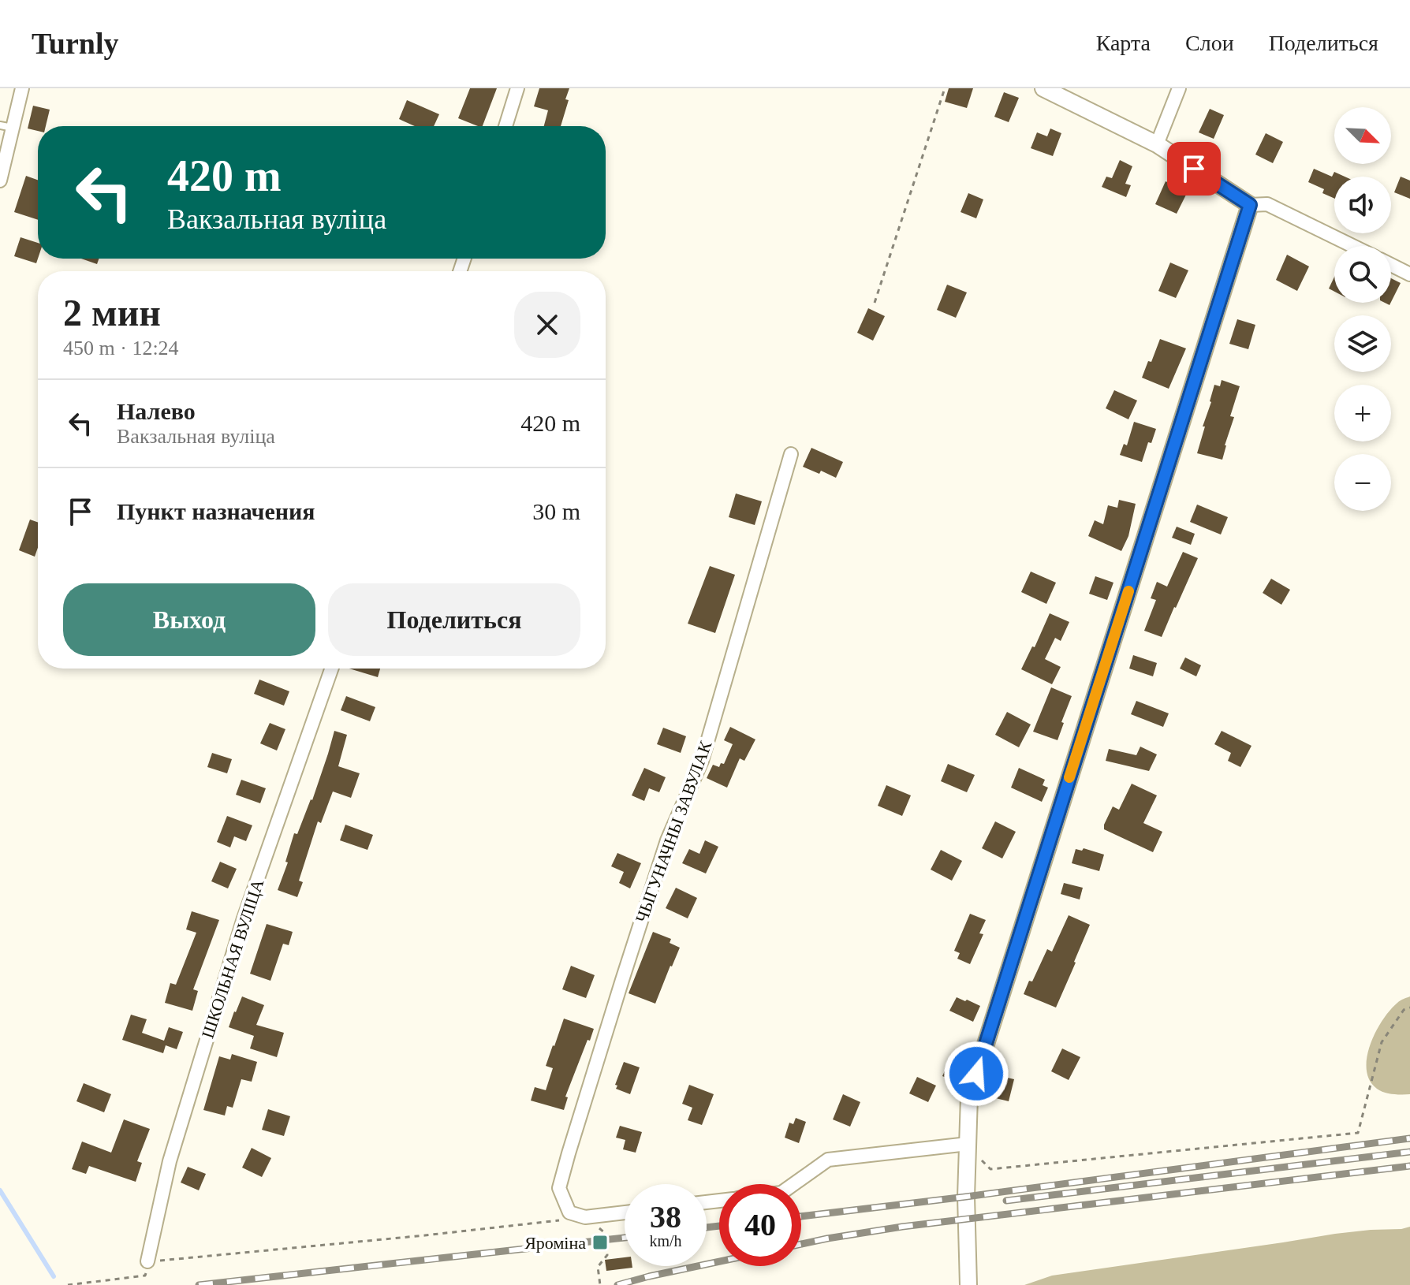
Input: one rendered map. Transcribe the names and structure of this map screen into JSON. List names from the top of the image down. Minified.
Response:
{"streets":{"street":["ЧЫГУНАЧНЫ ЗАВУЛАК","ШКОЛЬНАЯ ВУЛІЦА"]},"places":{"transit":["Яроміна"]},"north":"bottom right","page":{"header":"Turnly","nav":["Карта","Слои","Поделиться"],"map_buttons":["+","−"],"turn":["420 m","Вакзальная вуліца"],"heading":["2 мин","450 m · 12:24"],"list":[{"name":"Налево","note":"Вакзальная вуліца","value":"420 m"},{"name":"Пункт назначения","value":"30 m"}],"buttons":["Выход","Поделиться"],"speed":"38 km/h","limit":"40"}}
